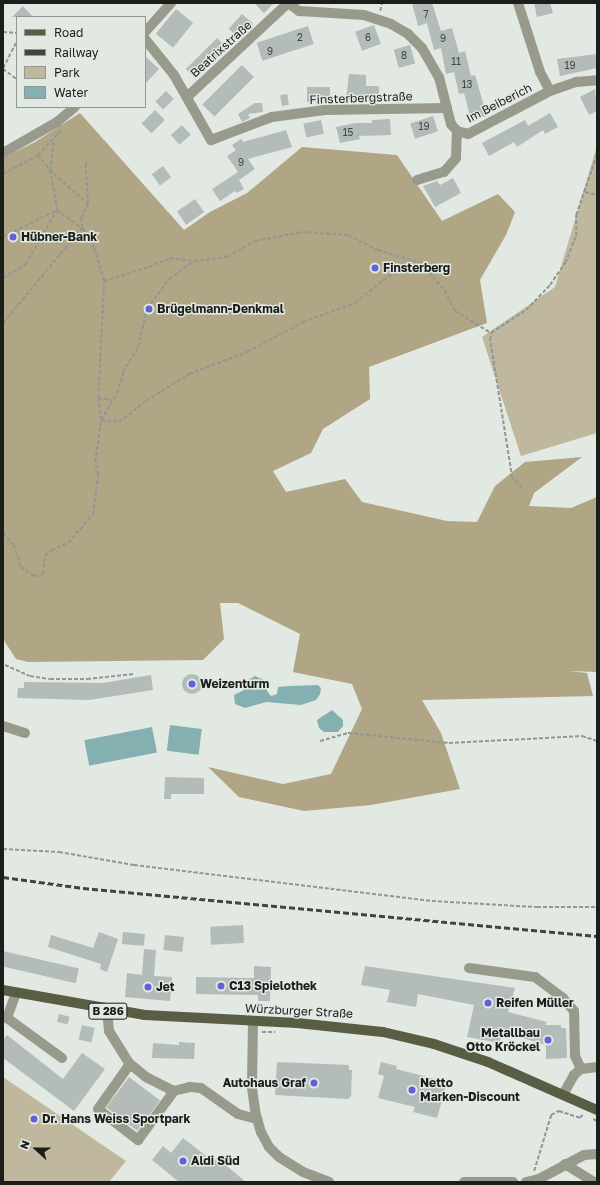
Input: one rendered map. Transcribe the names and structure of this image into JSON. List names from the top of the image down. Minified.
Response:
{"streets":{"main road":["B 286","Würzburger Straße"],"street":["Beatrixstraße","Finsterbergstraße","Im Beiberich"]},"crossings":[["Beatrixstraße","Finsterbergstraße"],["Beatrixstraße","Im Beiberich"],["Finsterbergstraße","Im Beiberich"],["B 286","Würzburger Straße"]],"places":["Hübner-Bank","Finsterberg","Brügelmann-Denkmal","Weizenturm","C13 Spielothek","Jet","Reifen Müller","Metallbau Otto Kröckel","Autohaus Graf","Netto Marken-Discount","Dr. Hans Weiss Sportpark","Aldi Süd"],"house_numbers":["7","2","6","9","9","8","11","19","13","19","15","9"],"legend":["Road","Railway","Park","Water"],"north":"left"}
